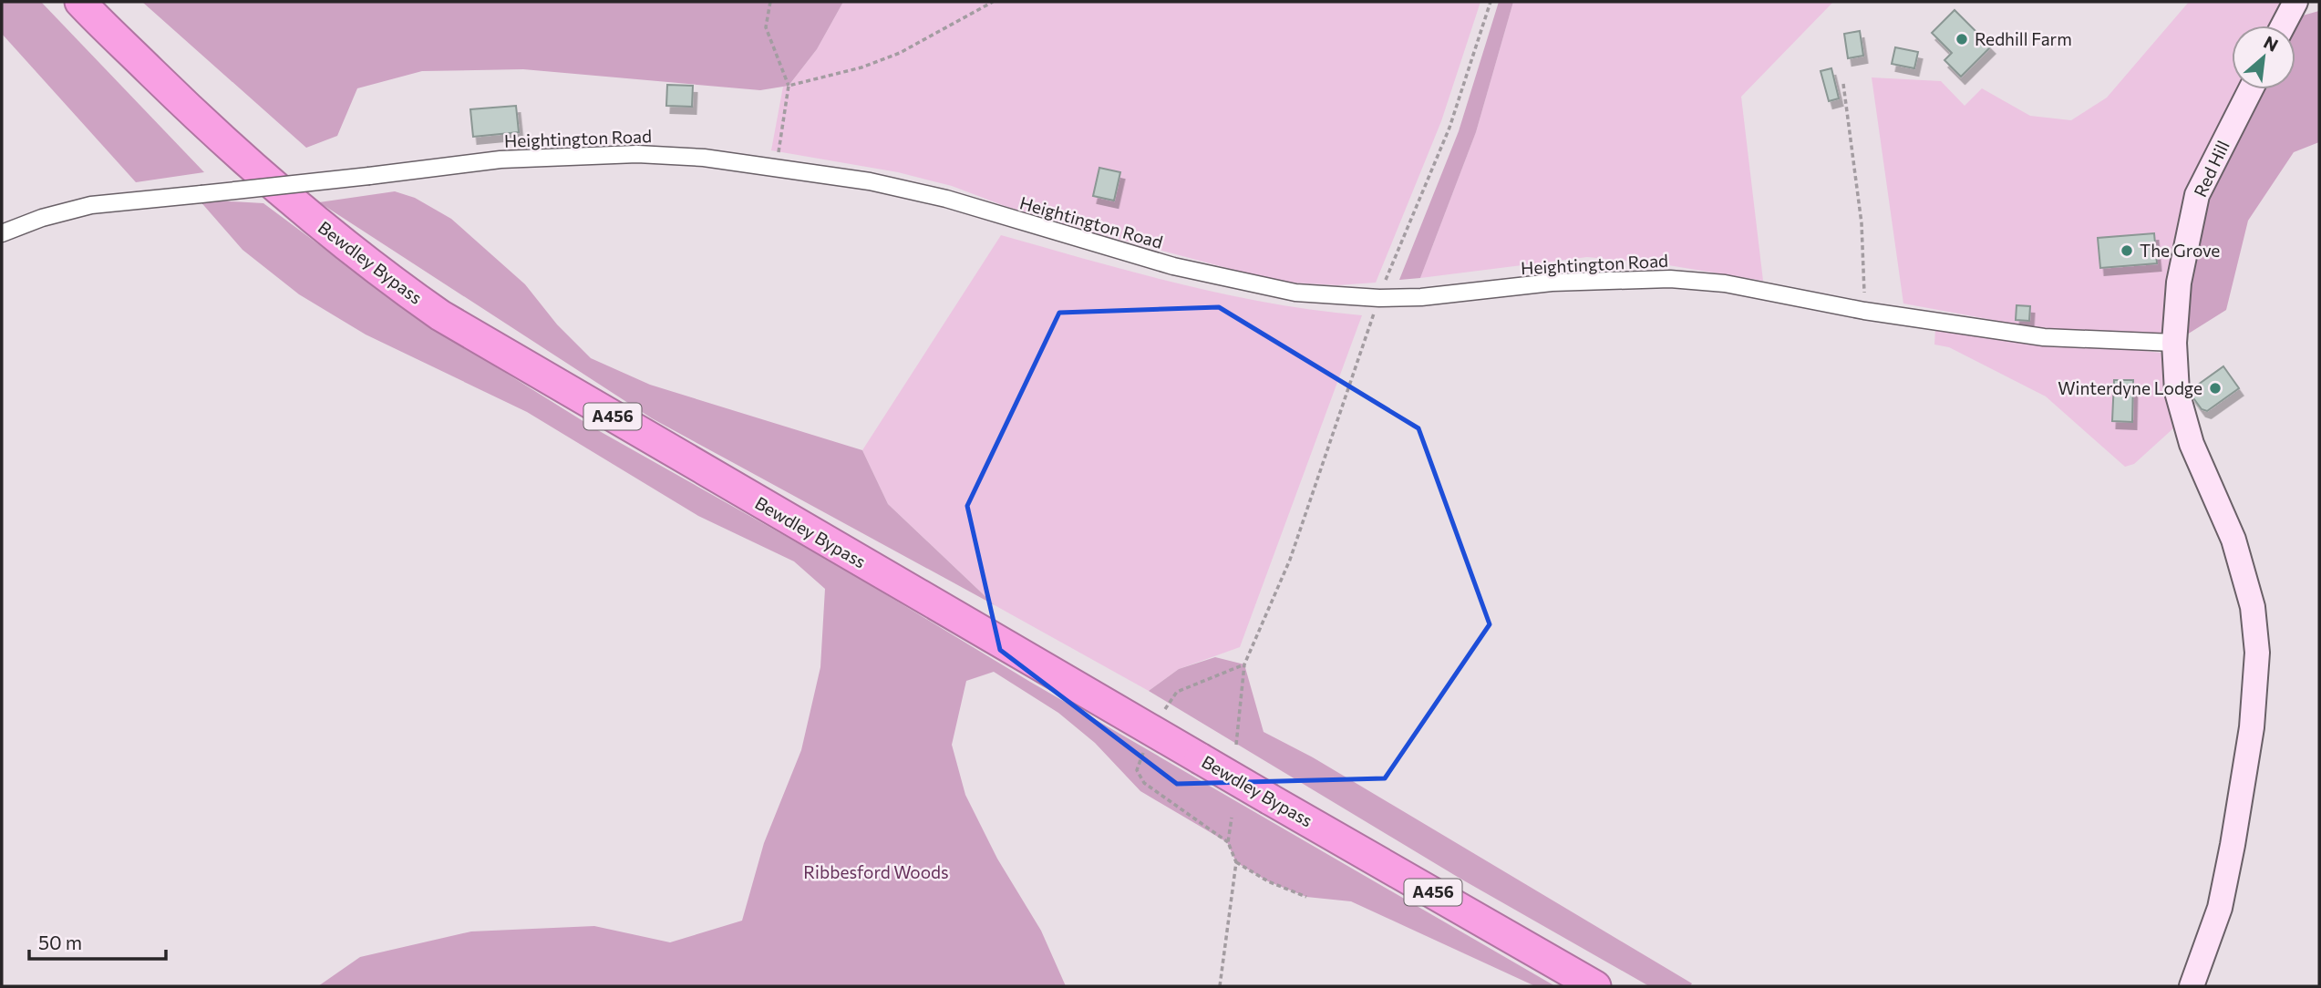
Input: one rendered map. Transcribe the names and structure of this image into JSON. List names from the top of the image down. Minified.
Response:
{"streets":{"highway":["Bewdley Bypass","A456"],"main road":["Red Hill"],"street":["Heightington Road"]},"crossings":[["Heightington Road","Red Hill"]],"parks":["Ribbesford Woods"],"places":["Redhill Farm","The Grove","Winterdyne Lodge"],"scale_bar":"50 m","north":"top right"}
